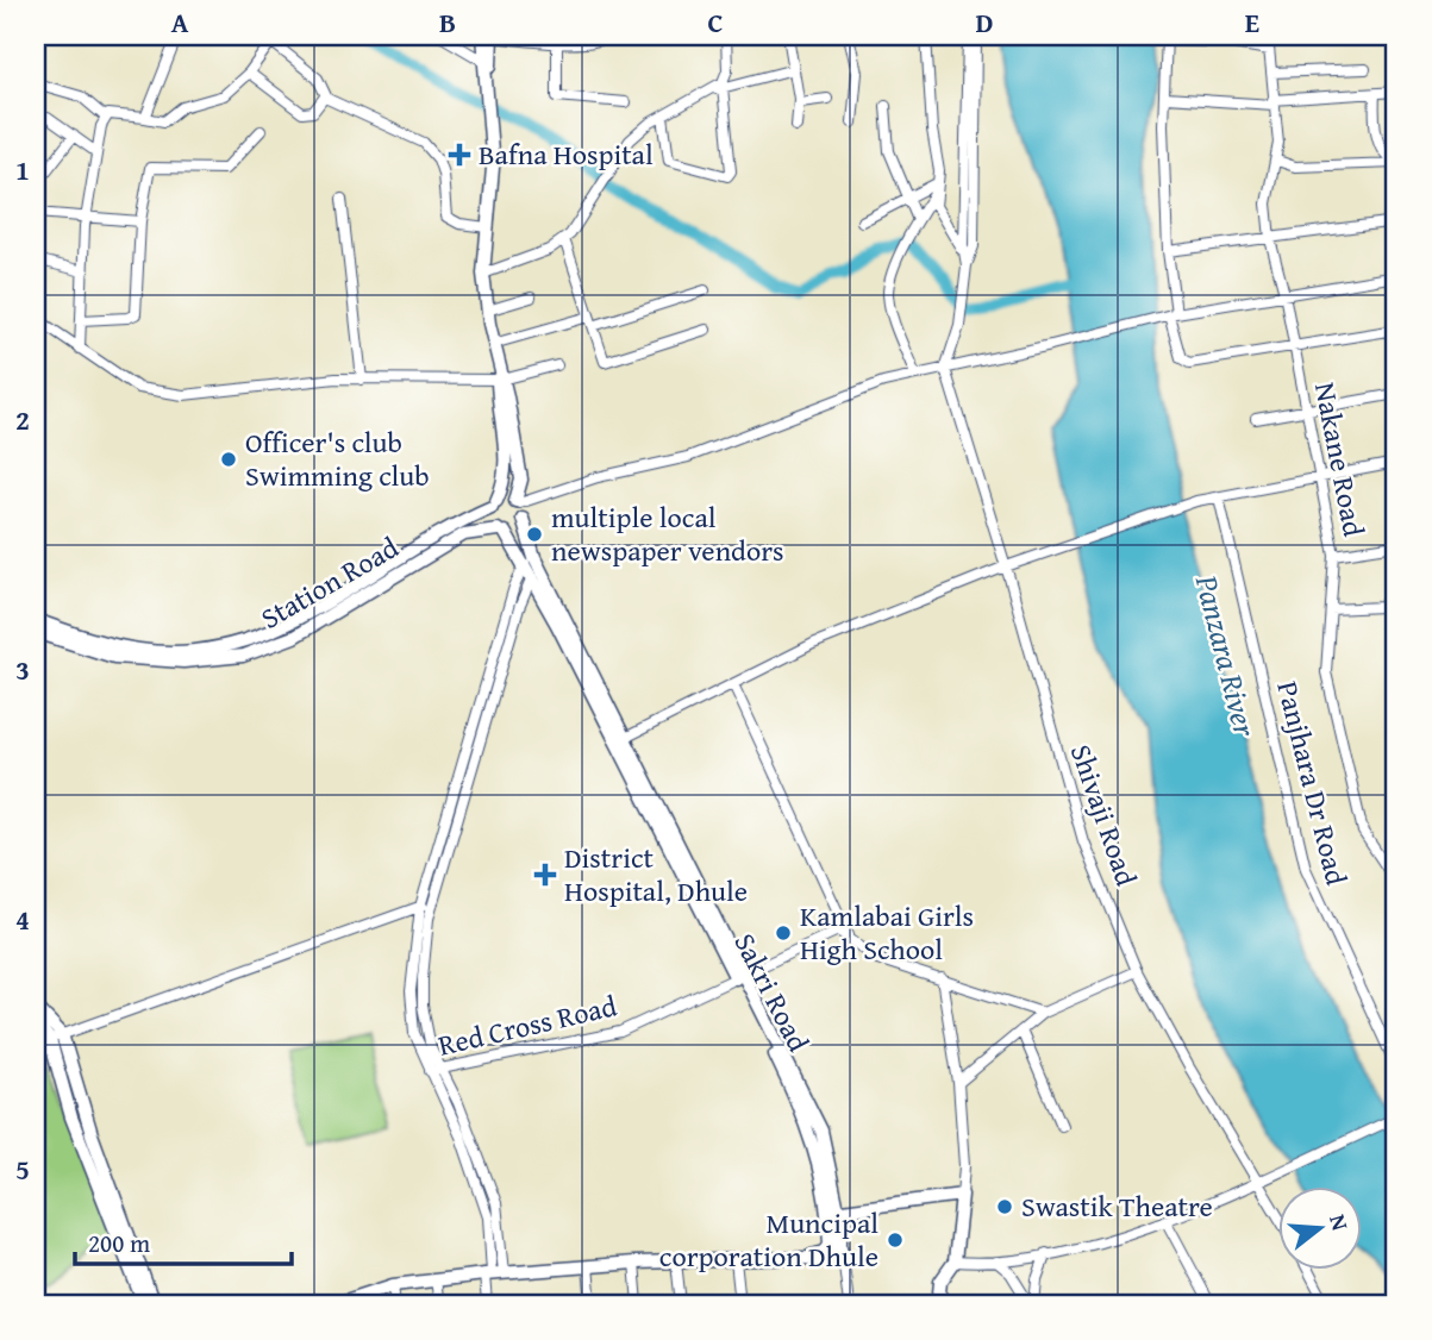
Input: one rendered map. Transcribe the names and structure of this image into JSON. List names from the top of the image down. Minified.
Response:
{"streets":{"main road":["Station Road"],"street":["Nakane Road","Panjhara Dr Road","Shivaji Road","Red Cross Road"]},"water":["Panzara River"],"places":{"health":["Bafna Hospital","District Hospital, Dhule"],"other":["Officer's club Swimming club","multiple local newspaper vendors","Kamlabai Girls High School","Swastik Theatre","Muncipal corporation Dhule"]},"scale_bar":"200 m","north":"right","grid":{"columns":["A","B","C","D","E"],"rows":["1","2","3","4","5"]}}
